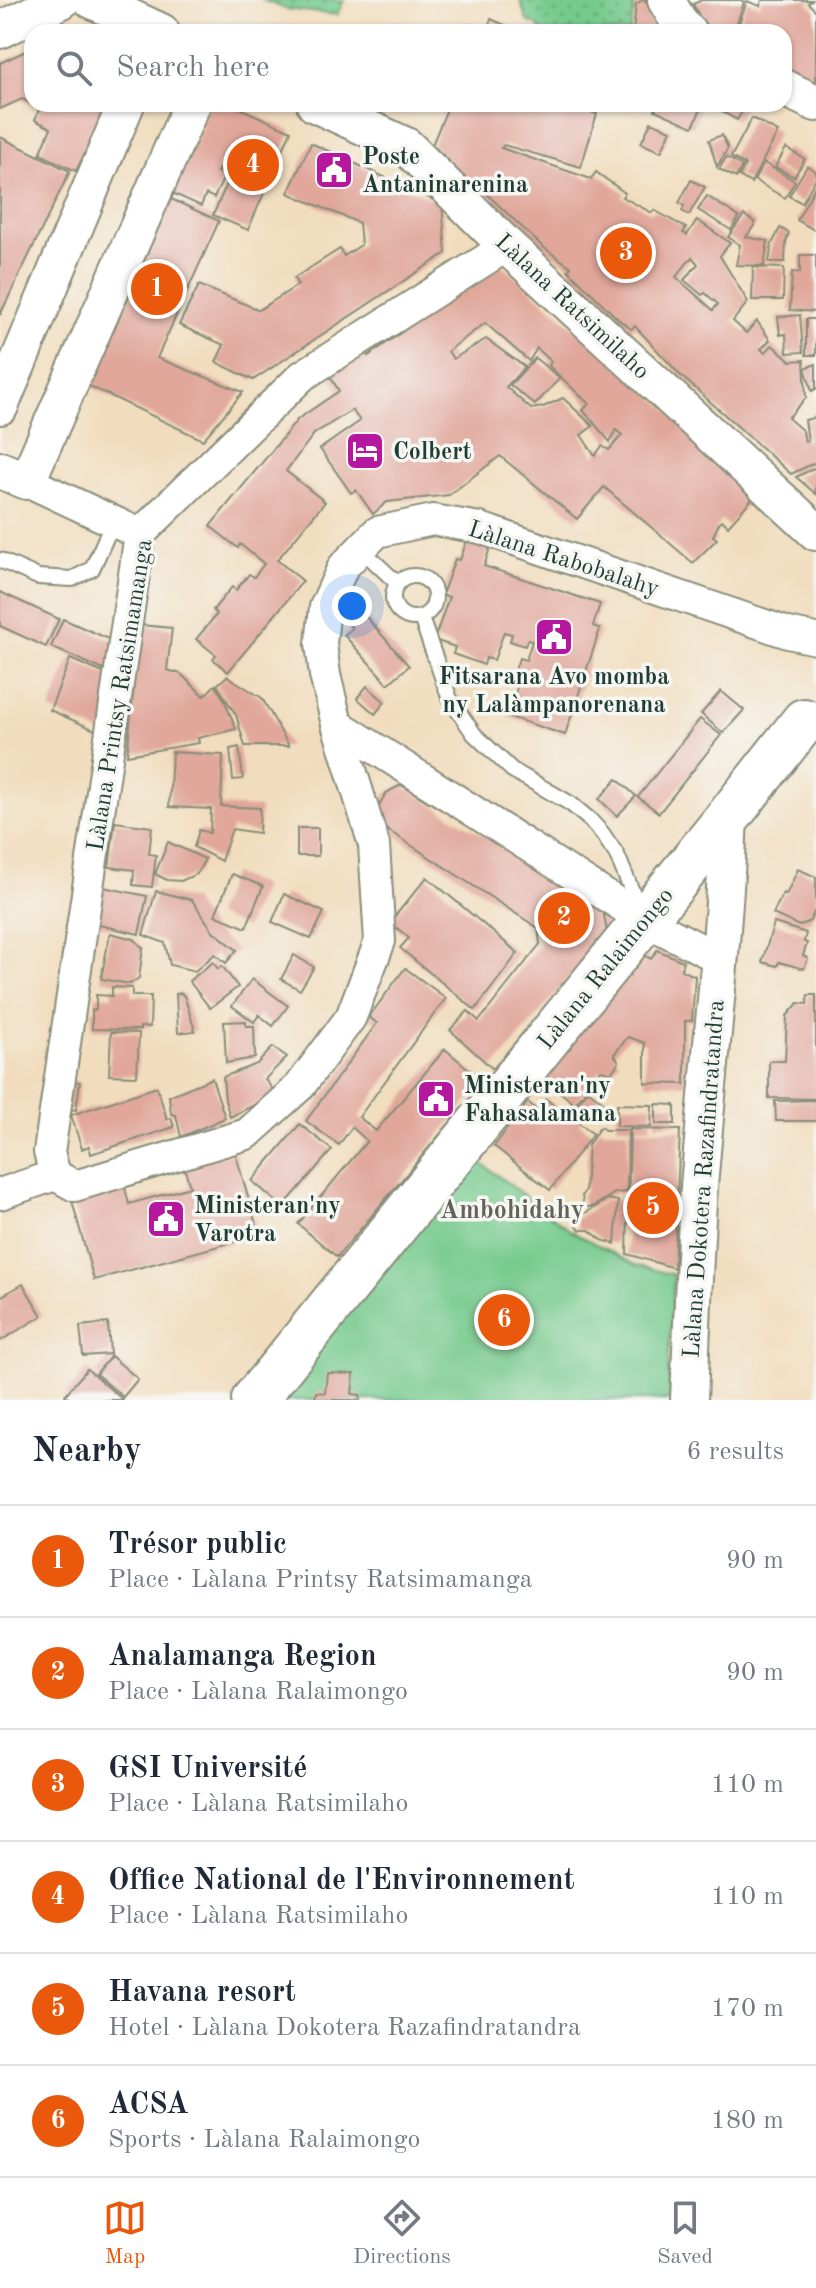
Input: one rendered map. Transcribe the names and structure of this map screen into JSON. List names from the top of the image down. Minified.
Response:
{"streets":{"main road":["Làlana Ralaimongo"],"street":["Làlana Ratsimilaho","Làlana Rabobalahy","Làlana Printsy Ratsimamanga","Làlana Dokotera Razafindratandra"]},"crossings":[["Làlana Ratsimilaho","Làlana Printsy Ratsimamanga"],["Làlana Rabobalahy","Làlana Printsy Ratsimamanga"],["Làlana Ralaimongo","Làlana Dokotera Razafindratandra"]],"districts":["Ambohidahy"],"places":{"public building":["Poste Antaninarenina","Fitsarana Avo momba ny Lalàmpanorenana","Ministeran'ny Fahasalamana","Ministeran'ny Varotra"],"hotel":["Colbert"]},"page":{"search":"Search here","pins":["4","3","1","2","5","6"],"heading":["Nearby","6 results"],"list":[{"mark":"1","name":"Trésor public","note":"Place · Làlana Printsy Ratsimamanga","value":"90 m"},{"mark":"2","name":"Analamanga Region","note":"Place · Làlana Ralaimongo","value":"90 m"},{"mark":"3","name":"GSI Université","note":"Place · Làlana Ratsimilaho","value":"110 m"},{"mark":"4","name":"Office National de l'Environnement","note":"Place · Làlana Ratsimilaho","value":"110 m"},{"mark":"5","name":"Havana resort","note":"Hotel · Làlana Dokotera Razafindratandra","value":"170 m"},{"mark":"6","name":"ACSA","note":"Sports · Làlana Ralaimongo","value":"180 m"}],"nav":["Map","Directions","Saved"]}}
